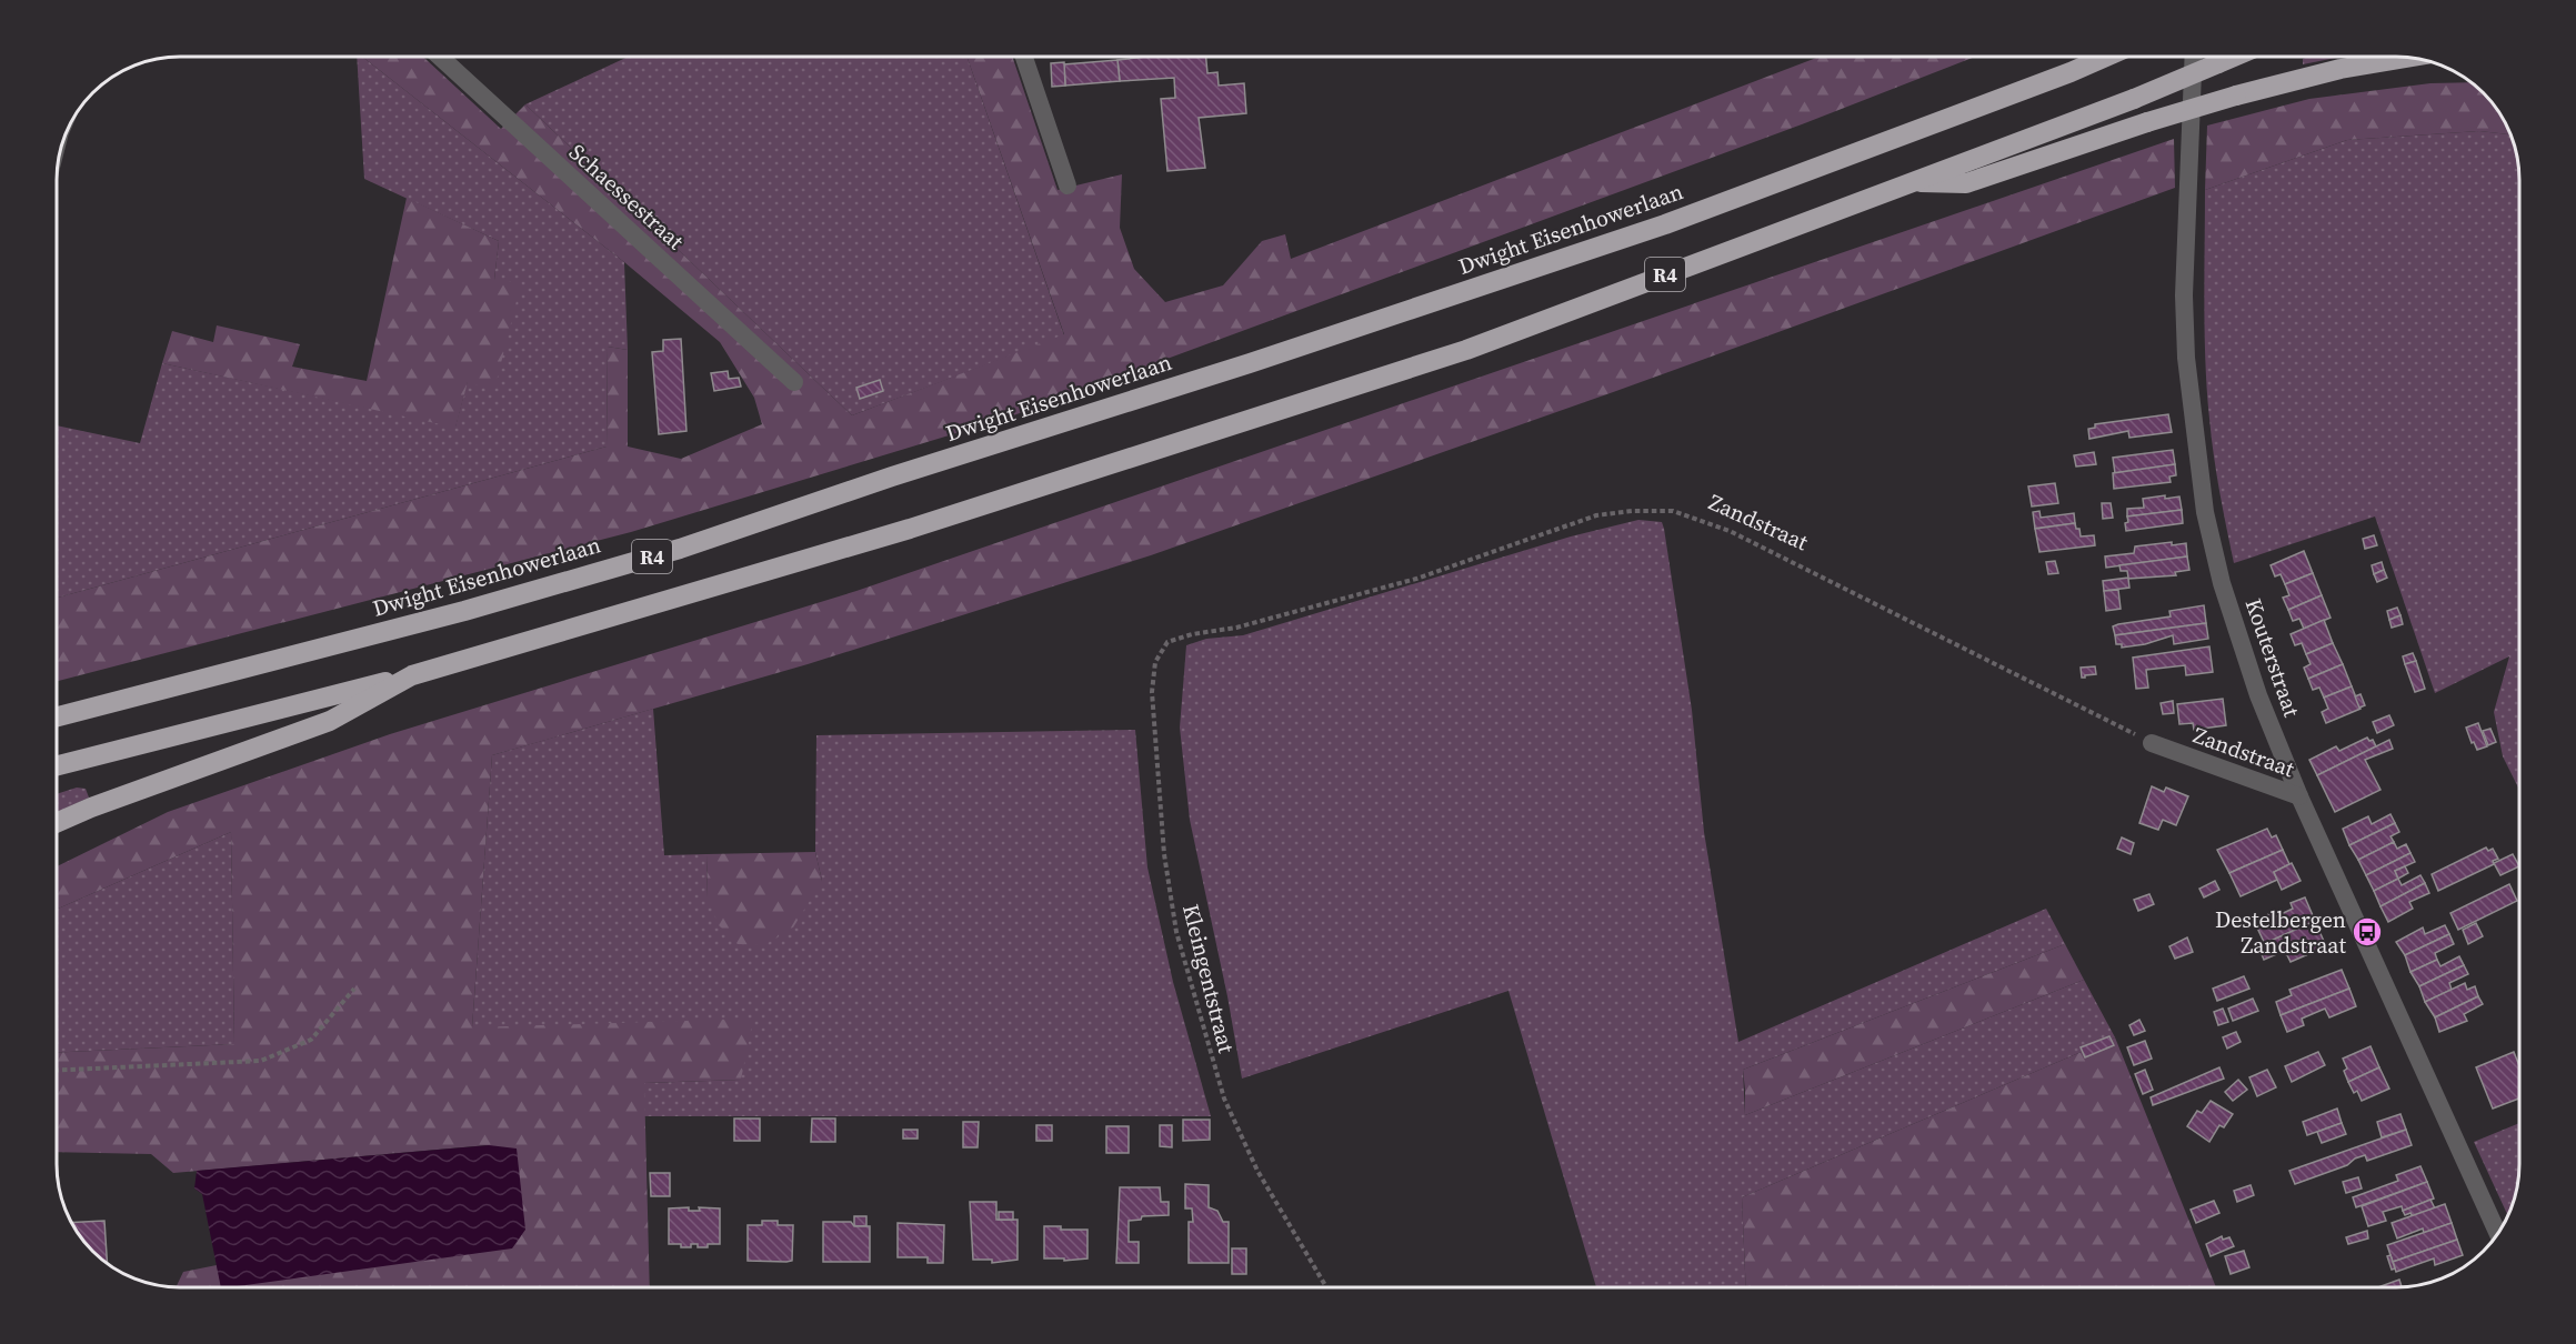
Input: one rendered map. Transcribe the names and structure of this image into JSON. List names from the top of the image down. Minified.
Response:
{"streets":{"highway":["Dwight Eisenhowerlaan","R4"],"street":["Schaessestraat","Zandstraat","Kouterstraat"],"path":["Kleingentstraat"]},"crossings":[["Dwight Eisenhowerlaan","R4"],["Zandstraat","Kouterstraat"],["Zandstraat","Kleingentstraat"]],"places":{"bus stop":["Destelbergen Zandstraat"]}}
